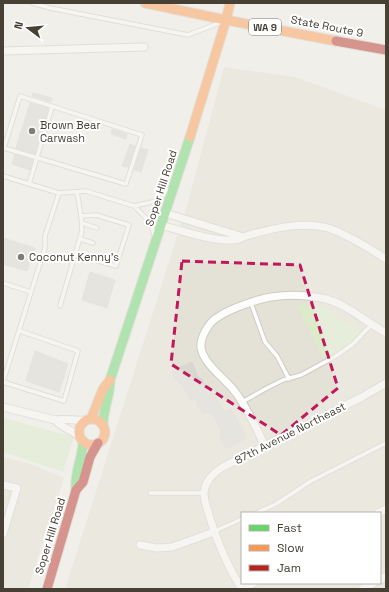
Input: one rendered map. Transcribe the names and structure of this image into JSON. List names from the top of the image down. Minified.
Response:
{"streets":{"street":["State Route 9","WA 9","Soper Hill Road","87th Avenue Northeast"]},"crossings":[["State Route 9","Soper Hill Road"]],"places":["Brown Bear Carwash","Coconut Kenny's"],"legend":["Fast","Slow","Jam"],"north":"left"}
